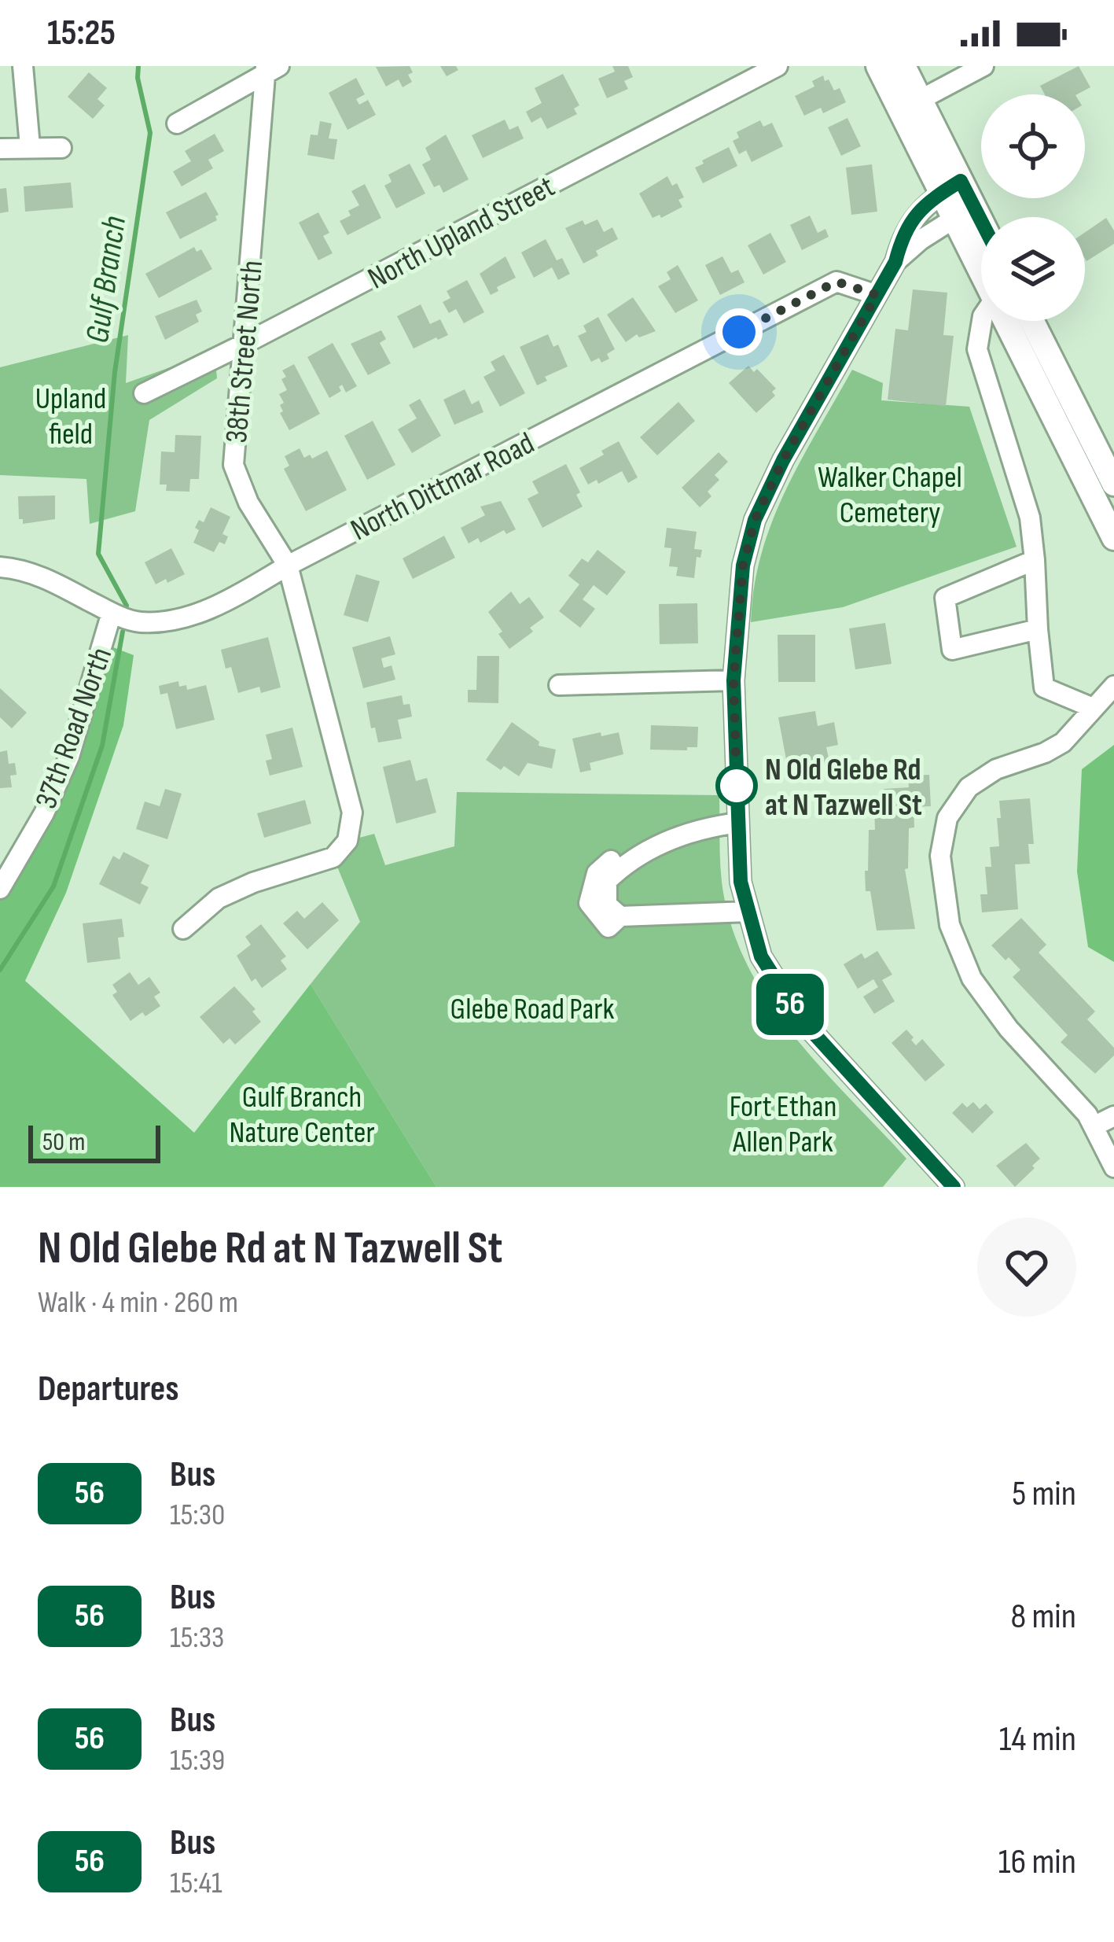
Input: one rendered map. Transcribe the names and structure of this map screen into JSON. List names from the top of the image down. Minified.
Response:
{"streets":{"street":["North Upland Street","38th Street North","North Dittmar Road","37th Road North"]},"crossings":[["North Upland Street","38th Street North"],["38th Street North","North Dittmar Road"],["North Dittmar Road","37th Road North"]],"water":["Gulf Branch"],"parks":["Upland field","Walker Chapel Cemetery","Glebe Road Park","Gulf Branch Nature Center","Fort Ethan Allen Park"],"places":["N Old Glebe Rd at N Tazwell St"],"lines":["bus line 56"],"scale_bar":"50 m","page":{"status":"15:25","on_map":"56","scale":"50 m","heading":[["N Old Glebe Rd at N Tazwell St","Walk · 4 min · 260 m"],"Departures"],"list":[{"mark":"56","name":"Bus","note":"15:30","value":"5 min"},{"mark":"56","name":"Bus","note":"15:33","value":"8 min"},{"mark":"56","name":"Bus","note":"15:39","value":"14 min"},{"mark":"56","name":"Bus","note":"15:41","value":"16 min"}]}}
